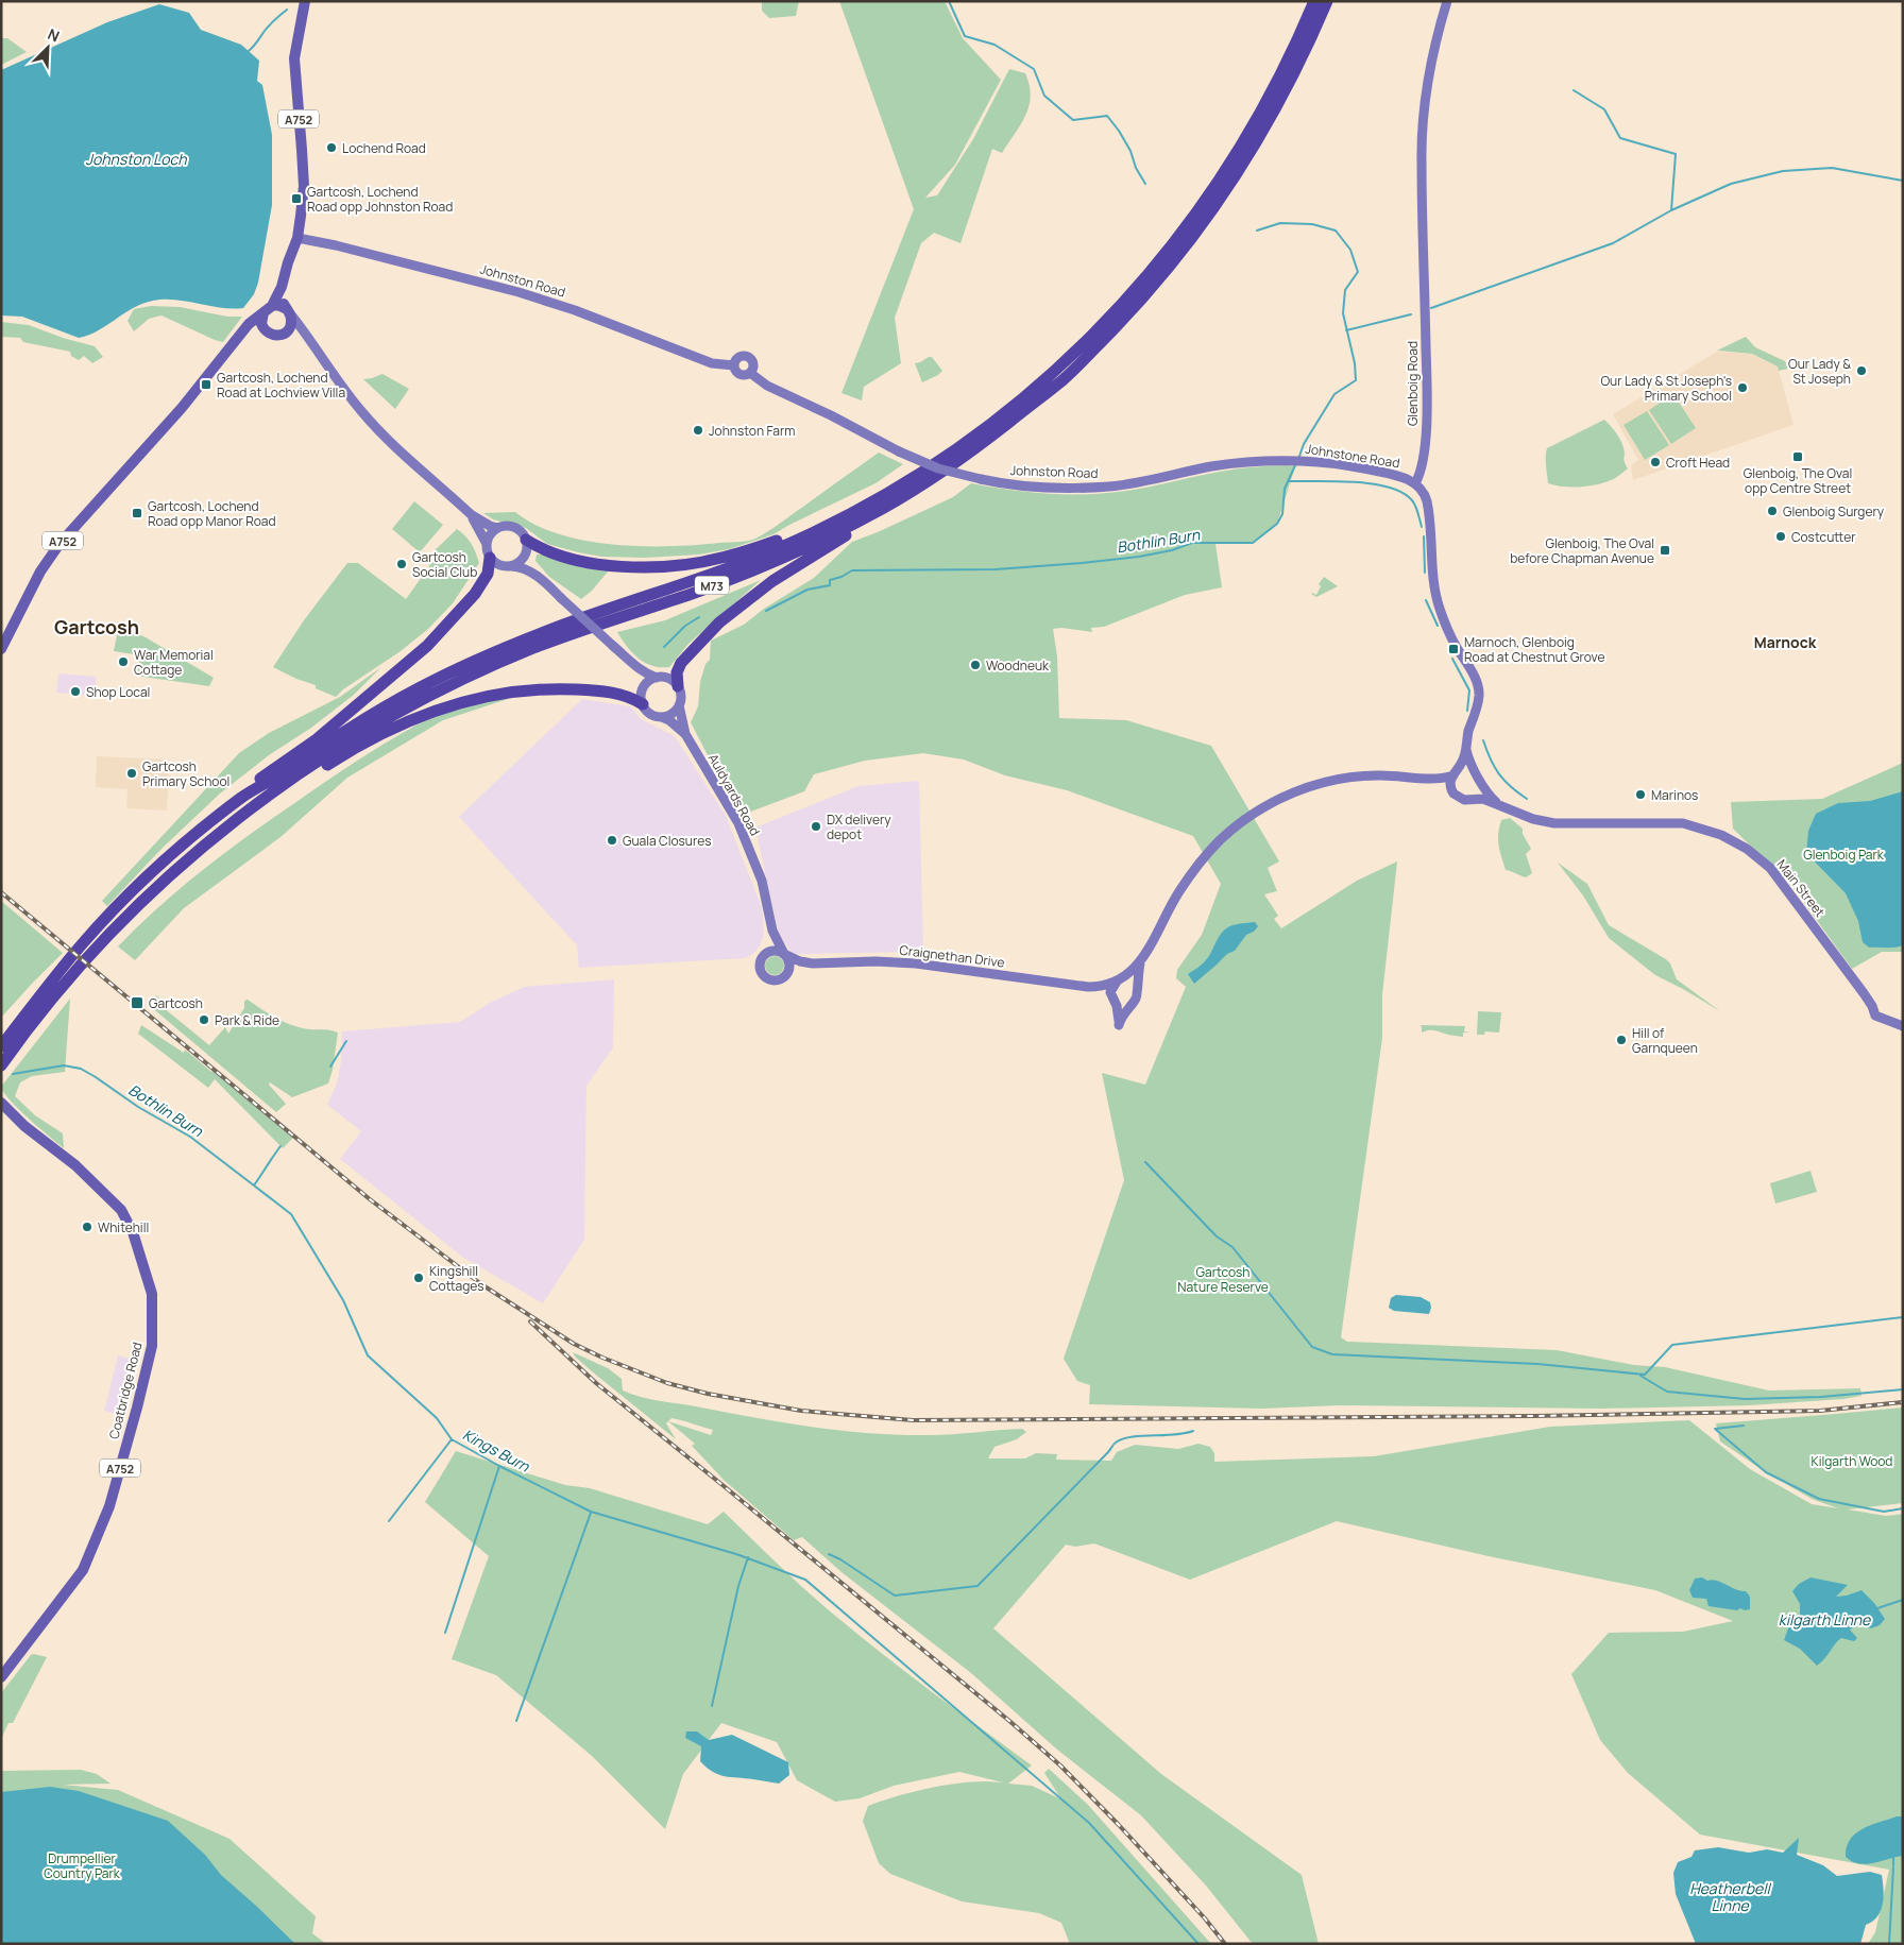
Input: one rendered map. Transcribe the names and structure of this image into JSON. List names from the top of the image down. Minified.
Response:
{"streets":{"highway":["M73"],"main road":["A752","Coatbridge Road"],"street":["Johnston Road","Glenboig Road","Johnstone Road","Auldyards Road","Main Street","Craignethan Drive"]},"crossings":[["A752","Johnston Road"],["Johnston Road","Johnstone Road"],["Glenboig Road","Johnstone Road"],["Auldyards Road","Craignethan Drive"]],"districts":["Gartcosh","Marnock"],"water":["Johnston Loch","Bothlin Burn","Kings Burn","kilgarth Linne","Heatherbell Linne"],"parks":["Glenboig Park","Gartcosh Nature Reserve","Kilgarth Wood","Drumpellier Country Park"],"places":{"other":["Lochend Road","Our Lady & St Joseph","Our Lady & St Joseph's Primary School","Johnston Farm","Croft Head","Glenboig Surgery","Costcutter","Gartcosh Social Club","War Memorial Cottage","Woodneuk","Shop Local","Gartcosh Primary School","Marinos","DX delivery depot","Guala Closures","Park & Ride","Hill of Garnqueen","Whitehill","Kingshill Cottages"],"transit":["Gartcosh, Lochend Road opp Johnston Road","Gartcosh, Lochend Road at Lochview Villa","Glenboig, The Oval opp Centre Street","Gartcosh, Lochend Road opp Manor Road","Glenboig, The Oval before Chapman Avenue","Marnoch, Glenboig Road at Chestnut Grove","Gartcosh"]},"north":"top right"}
